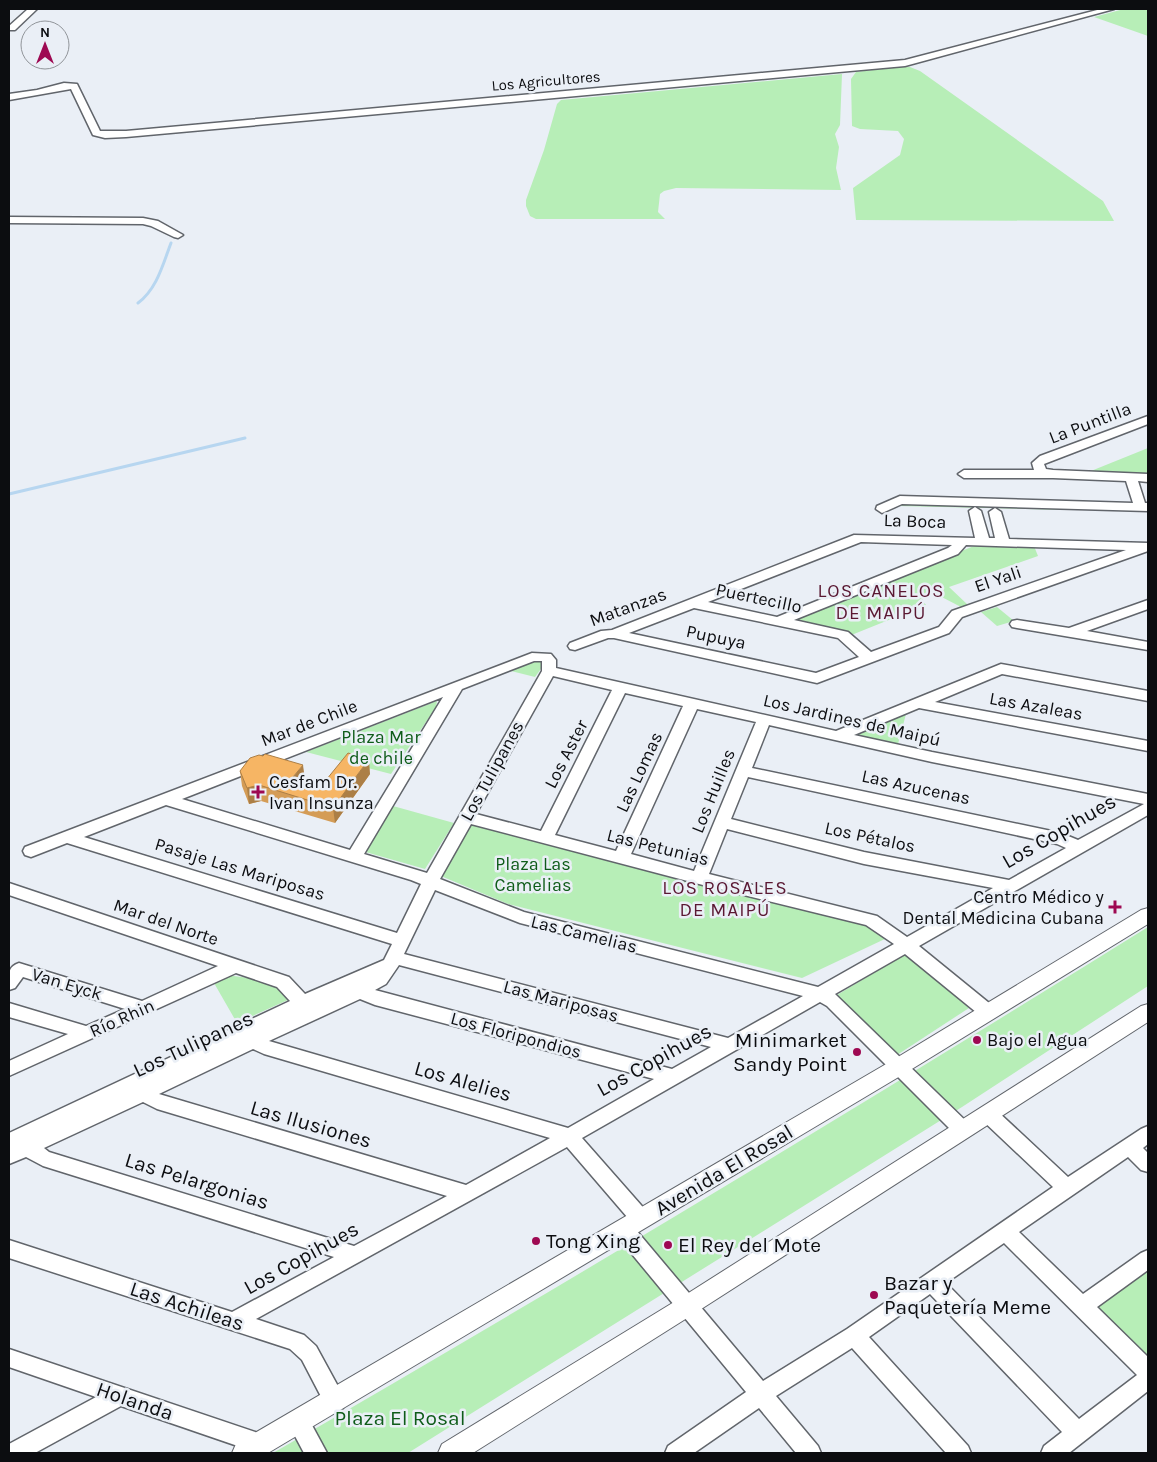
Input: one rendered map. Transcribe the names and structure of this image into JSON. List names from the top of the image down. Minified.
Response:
{"streets":{"street":["Los Agricultores","La Puntilla","La Boca","El Yali","Puertecillo","Matanzas","Pupuya","Las Azaleas","Los Jardines de Maipú","Mar de Chile","Los Aster","Los Tulipanes","Las Lomas","Las Azucenas","Los Huilles","Los Copihues","Los Pétalos","Las Petunias","Pasaje Las Mariposas","Mar del Norte","Las Camelias","Van Eyck","Las Mariposas","Río Rhin","Los Floripondios","Los Alelies","Las Ilusiones","Avenida El Rosal","Las Pelargonias","Las Achileas","Holanda"]},"crossings":[["La Boca","El Yali"],["La Boca","Puertecillo"],["La Boca","Matanzas"],["El Yali","Puertecillo"],["El Yali","Pupuya"],["Puertecillo","Matanzas"],["Matanzas","Pupuya"],["Los Jardines de Maipú","Mar de Chile"],["Los Jardines de Maipú","Los Aster"],["Los Jardines de Maipú","Los Tulipanes"],["Los Jardines de Maipú","Las Lomas"],["Los Jardines de Maipú","Los Huilles"],["Mar de Chile","Los Tulipanes"],["Mar de Chile","Pasaje Las Mariposas"],["Mar de Chile","Las Camelias"],["Los Aster","Las Petunias"],["Los Tulipanes","Las Petunias"],["Los Tulipanes","Pasaje Las Mariposas"],["Los Tulipanes","Mar del Norte"],["Los Tulipanes","Las Camelias"],["Los Tulipanes","Las Mariposas"],["Los Tulipanes","Los Floripondios"],["Los Tulipanes","Los Alelies"],["Los Tulipanes","Las Ilusiones"],["Los Tulipanes","Las Pelargonias"],["Las Lomas","Las Petunias"],["Las Azucenas","Los Huilles"],["Las Azucenas","Los Copihues"],["Los Huilles","Los Pétalos"],["Los Huilles","Las Petunias"],["Los Copihues","Los Pétalos"],["Los Copihues","Las Petunias"],["Los Copihues","Las Camelias"],["Los Copihues","Las Mariposas"],["Los Copihues","Los Floripondios"],["Los Copihues","Los Alelies"],["Los Copihues","Las Ilusiones"],["Los Copihues","Las Pelargonias"],["Los Copihues","Las Achileas"],["Las Petunias","Avenida El Rosal"],["Mar del Norte","Río Rhin"],["Las Camelias","Avenida El Rosal"],["Van Eyck","Río Rhin"],["Avenida El Rosal","Las Achileas"],["Avenida El Rosal","Holanda"]],"districts":["LOS CANELOS DE MAIPÚ","LOS ROSALES DE MAIPÚ"],"parks":["Plaza Mar de chile","Plaza Las Camelias","Plaza El Rosal"],"places":{"health":["Cesfam Dr. Ivan Insunza","Centro Médico y Dental Medicina Cubana"],"other":["Bajo el Agua","Minimarket Sandy Point","Tong Xing","El Rey del Mote","Bazar y Paquetería Meme"]},"north":"top"}
